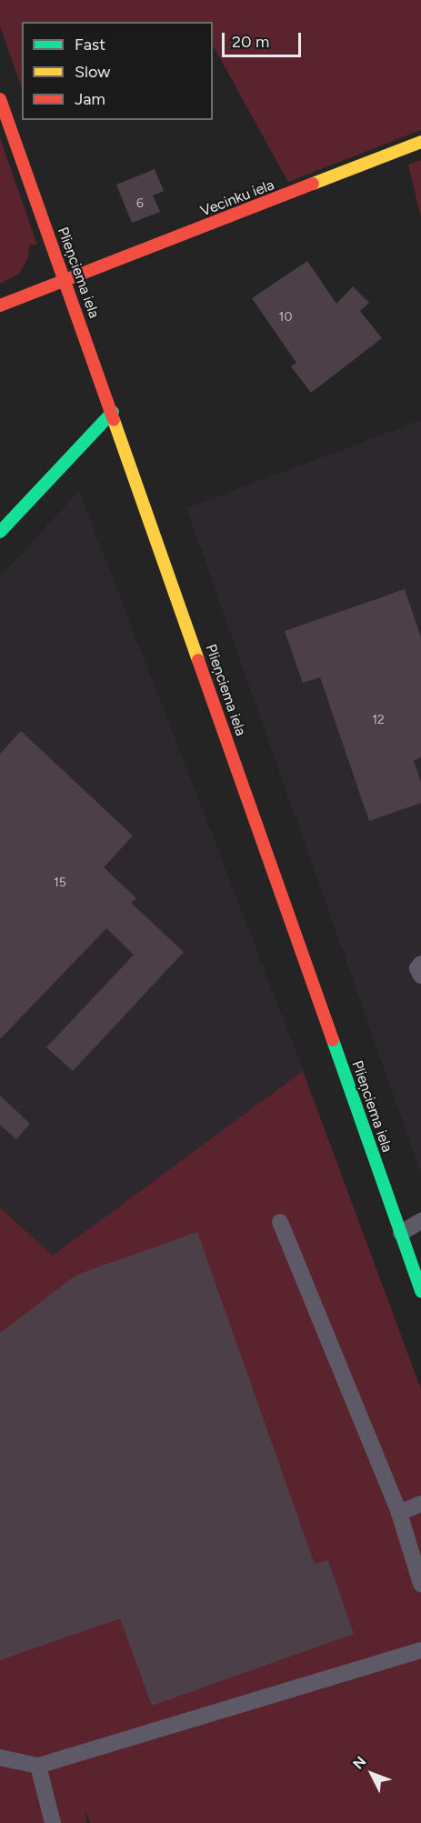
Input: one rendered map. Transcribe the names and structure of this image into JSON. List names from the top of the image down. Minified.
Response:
{"streets":{"main road":["Vecinku iela","Plieņciema iela"]},"crossings":[["Vecinku iela","Plieņciema iela"]],"house_numbers":["6","10","12","15"],"legend":["Fast","Slow","Jam"],"scale_bar":"20 m","north":"top left"}
